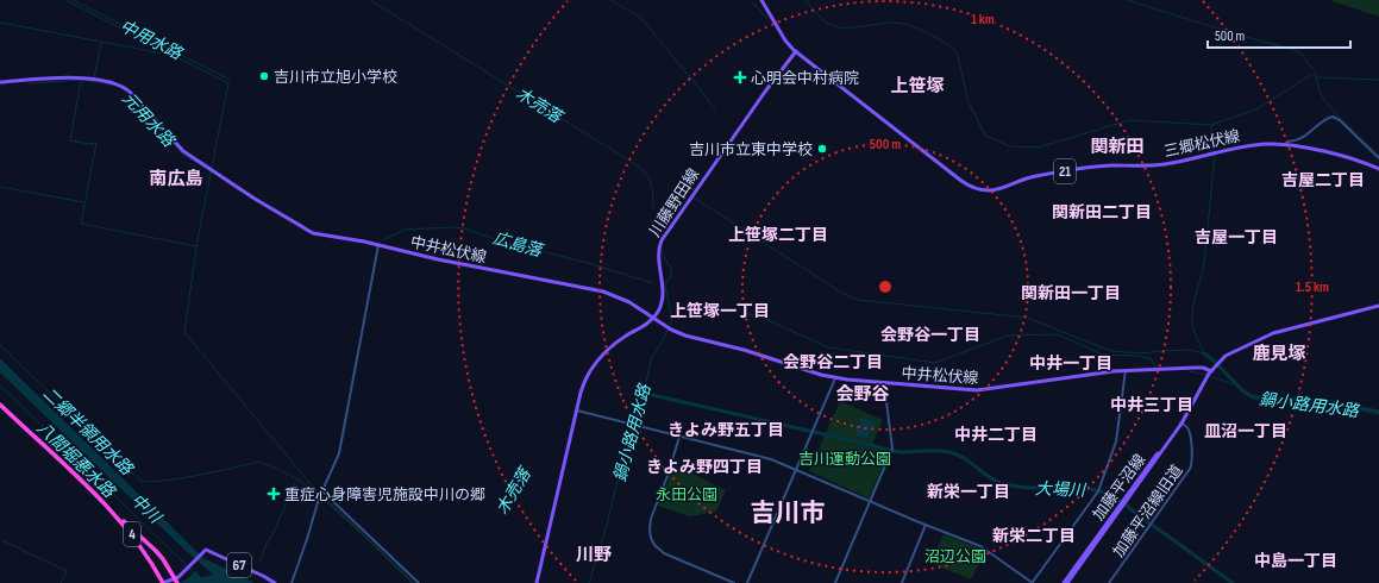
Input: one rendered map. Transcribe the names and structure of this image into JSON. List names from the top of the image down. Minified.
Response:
{"streets":{"highway":["4"],"main road":["三郷松伏線","21","川藤野田線","中井松伏線","加藤平沼線","67"],"street":["加藤平沼線旧道"]},"crossings":[["三郷松伏線","川藤野田線"],["川藤野田線","中井松伏線"],["中井松伏線","加藤平沼線"],["加藤平沼線","加藤平沼線旧道"],["4","67"]],"districts":["上笹塚","関新田","南広島","吉屋二丁目","関新田二丁目","上笹塚二丁目","吉屋一丁目","関新田一丁目","上笹塚一丁目","会野谷一丁目","鹿見塚","会野谷二丁目","中井一丁目","会野谷","中井三丁目","きよみ野五丁目","皿沼一丁目","中井二丁目","きよみ野四丁目","新栄一丁目","吉川市","新栄二丁目","川野","中島一丁目"],"water":["中用水路","木売落","元用水路","広島落","鍋小路用水路","二郷半領用水路","八間堀悪水路","大場川","中川"],"parks":["吉川運動公園","永田公園","沼辺公園"],"places":{"other":["吉川市立旭小学校","吉川市立東中学校"],"health":["心明会中村病院","重症心身障害児施設中川の郷"]},"scale_bar":"500 m","rings":["1 km","500 m","1.5 km"]}
